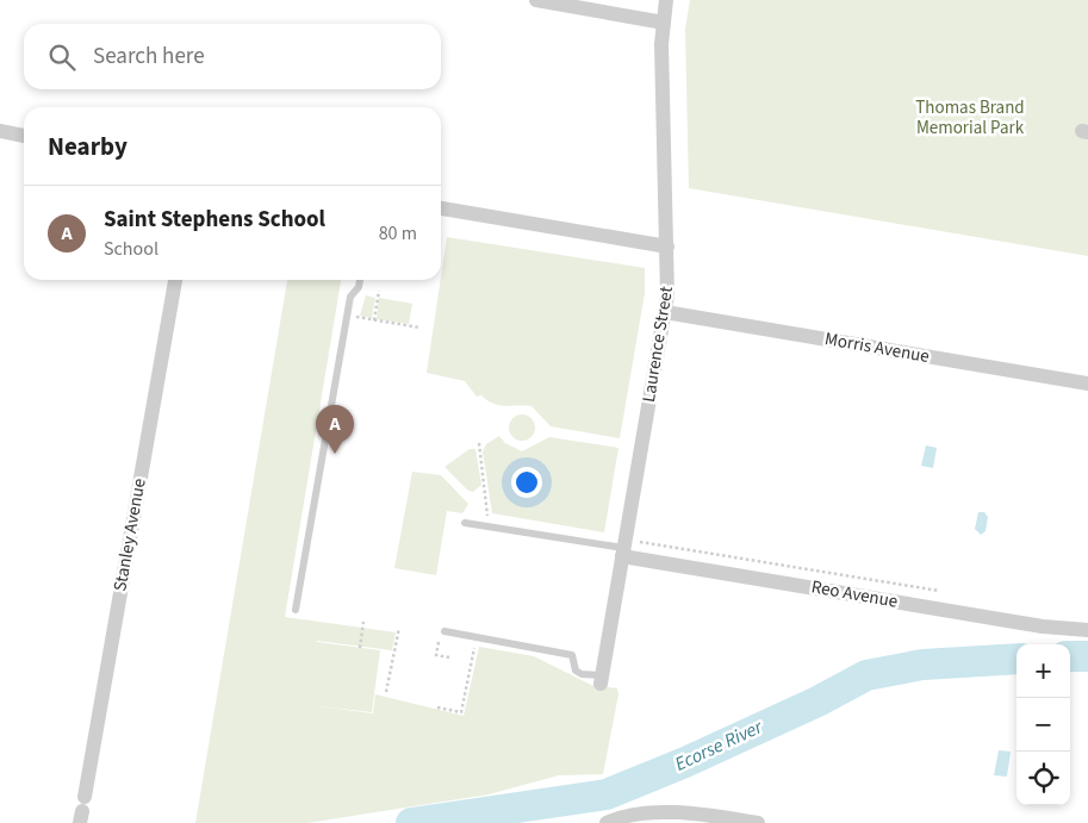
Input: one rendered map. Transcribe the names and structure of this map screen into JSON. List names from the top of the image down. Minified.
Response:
{"streets":{"street":["Laurence Street","Morris Avenue","Stanley Avenue","Reo Avenue"]},"crossings":[["Laurence Street","Morris Avenue"],["Laurence Street","Reo Avenue"]],"water":["Ecorse River"],"parks":["Thomas Brand Memorial Park"],"page":{"search":"Search here","heading":"Nearby","list":[{"mark":"A","name":"Saint Stephens School","note":"School","value":"80 m"}],"pins":"A","map_buttons":["+","−"]}}
